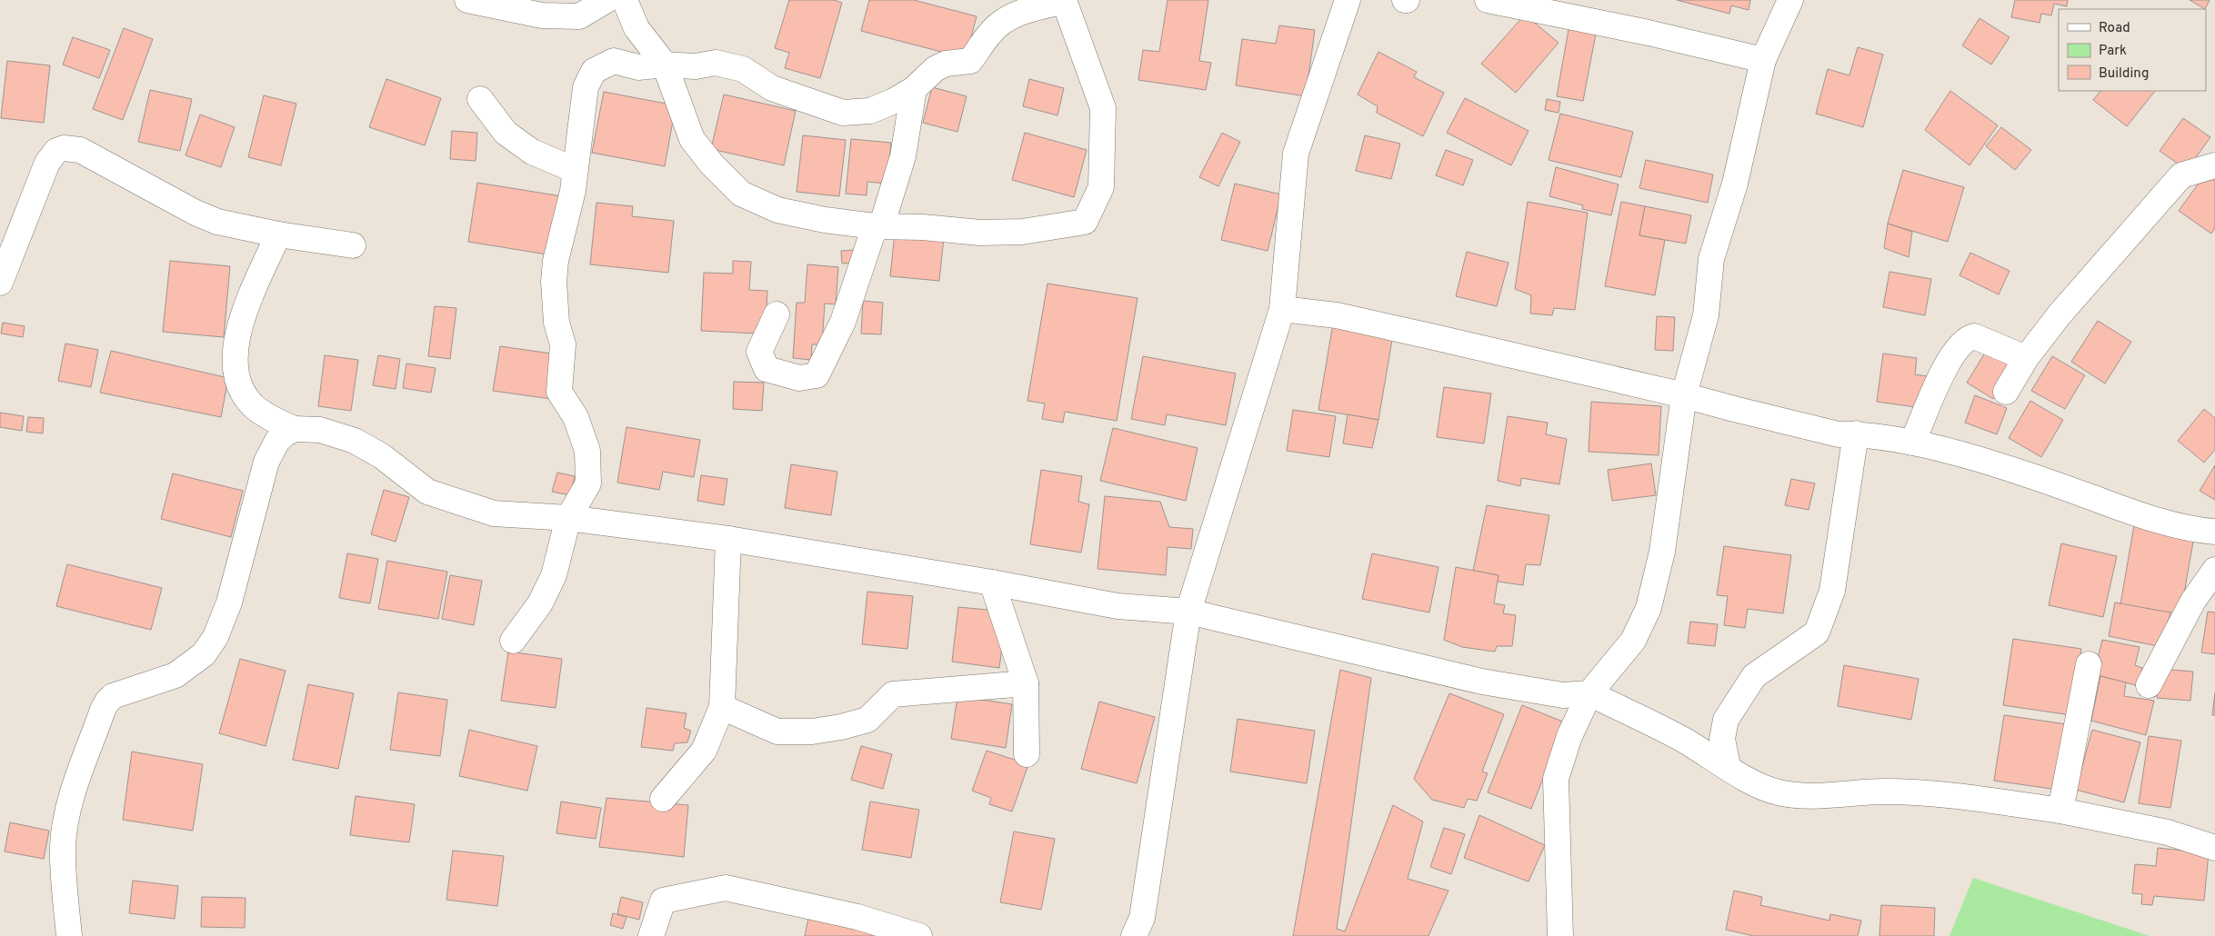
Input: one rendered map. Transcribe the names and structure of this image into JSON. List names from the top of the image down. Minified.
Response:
{"legend":["Road","Park","Building"]}
